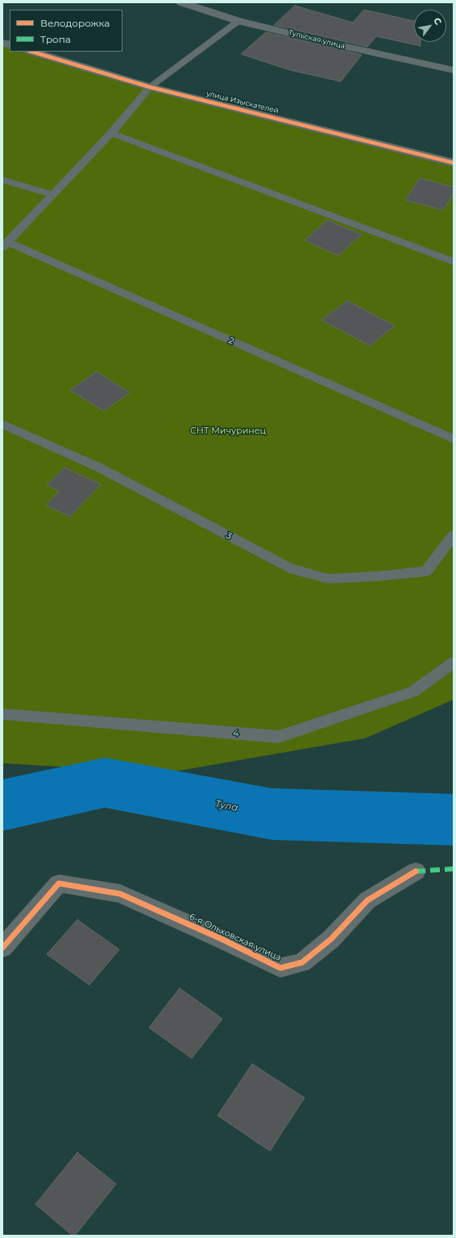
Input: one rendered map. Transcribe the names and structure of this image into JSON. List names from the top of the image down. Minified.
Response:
{"streets":{"street":["Тульская улица","улица Изыскателей","6-я Ольховская улица"],"lane":["2","3","4"]},"water":["Тула"],"parks":["СНТ Мичуринец"],"legend":["Велодорожка","Тропа"],"north":"top right"}
